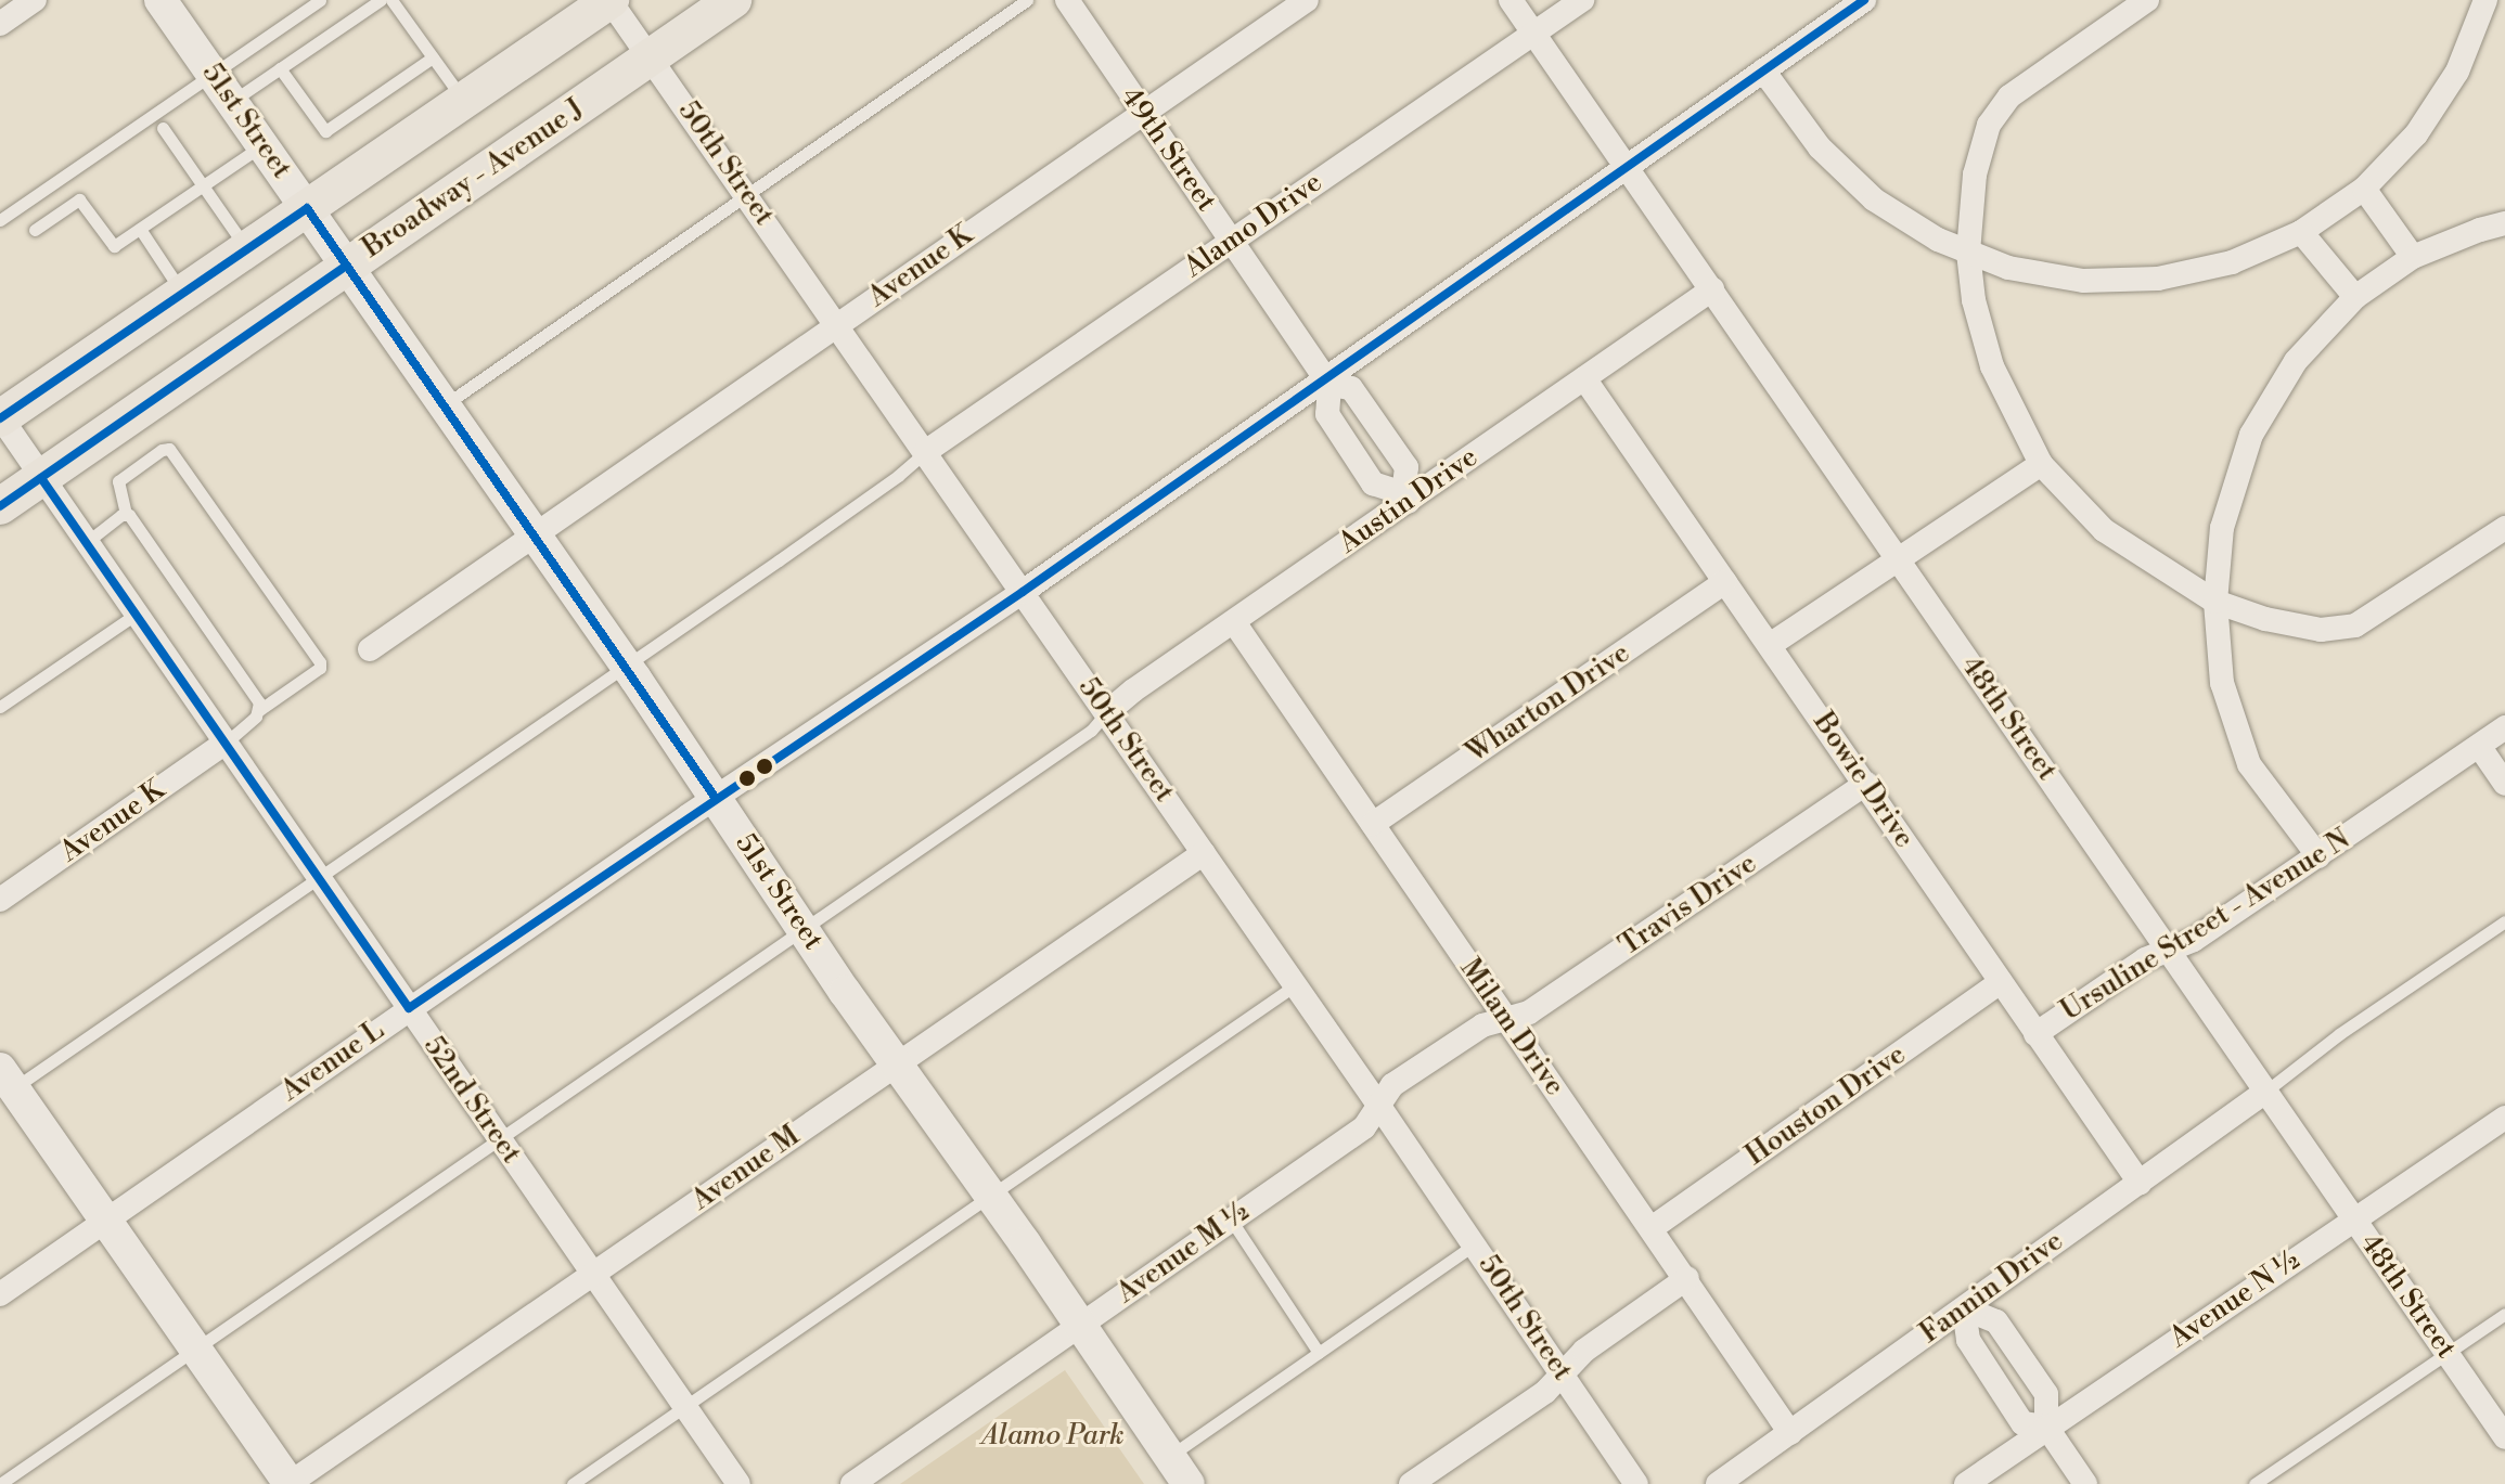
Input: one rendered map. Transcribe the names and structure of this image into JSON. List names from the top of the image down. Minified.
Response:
{"streets":{"main road":["Broadway - Avenue J"],"street":["51st Street","49th Street","50th Street","Alamo Drive","Avenue K","Austin Drive","Wharton Drive","48th Street","Bowie Drive","Travis Drive","Ursuline Street - Avenue N","Milam Drive","Avenue L","52nd Street","Houston Drive","Avenue M","Avenue M ½","Fannin Drive","Avenue N ½"]},"crossings":[["51st Street","Broadway - Avenue J"],["51st Street","Avenue K"],["51st Street","Avenue L"],["51st Street","Avenue M"],["51st Street","Avenue M ½"],["49th Street","Alamo Drive"],["49th Street","Avenue K"],["49th Street","Austin Drive"],["49th Street","Avenue L"],["50th Street","Broadway - Avenue J"],["50th Street","Alamo Drive"],["50th Street","Avenue K"],["50th Street","Austin Drive"],["50th Street","Avenue L"],["50th Street","Avenue M"],["50th Street","Avenue M ½"],["Broadway - Avenue J","52nd Street"],["Alamo Drive","48th Street"],["Avenue K","52nd Street"],["Austin Drive","48th Street"],["Austin Drive","Bowie Drive"],["Austin Drive","Milam Drive"],["Wharton Drive","Bowie Drive"],["Wharton Drive","Milam Drive"],["48th Street","Ursuline Street - Avenue N"],["48th Street","Avenue L"],["48th Street","Fannin Drive"],["48th Street","Avenue N ½"],["Bowie Drive","Travis Drive"],["Bowie Drive","Ursuline Street - Avenue N"],["Bowie Drive","Houston Drive"],["Bowie Drive","Fannin Drive"],["Travis Drive","Milam Drive"],["Travis Drive","Avenue M ½"],["Milam Drive","Houston Drive"],["Milam Drive","Avenue M ½"],["Milam Drive","Fannin Drive"],["Avenue L","52nd Street"],["52nd Street","Avenue M"]],"parks":["Alamo Park"]}
